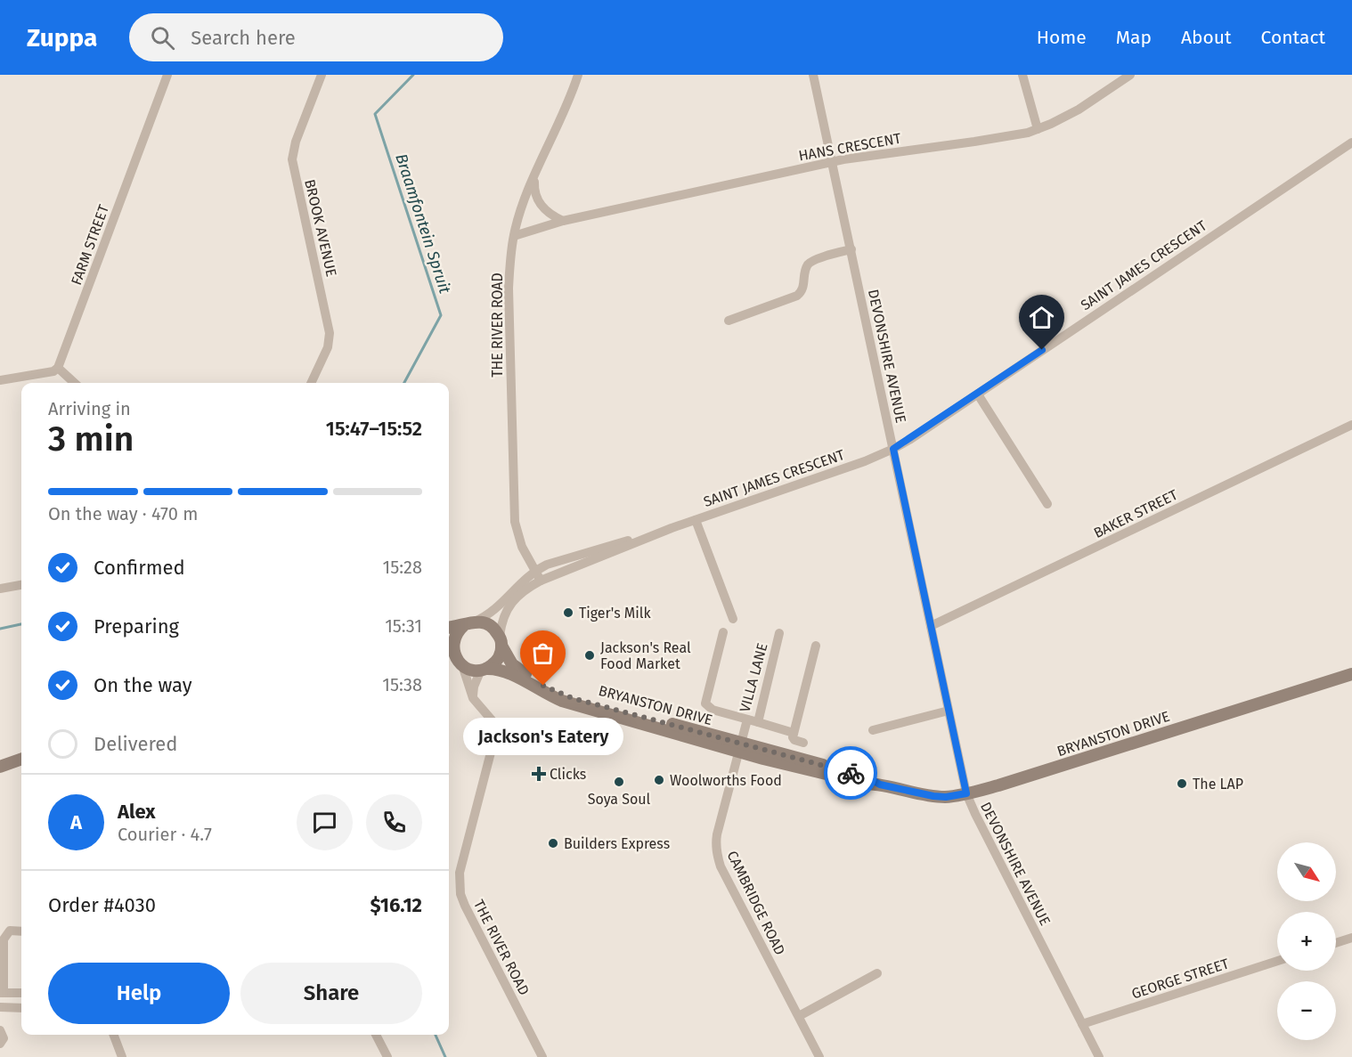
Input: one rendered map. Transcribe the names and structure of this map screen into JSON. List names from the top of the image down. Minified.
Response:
{"streets":{"main road":["BRYANSTON DRIVE"],"street":["HANS CRESCENT","BROOK AVENUE","FARM STREET","SAINT JAMES CRESCENT","THE RIVER ROAD","DEVONSHIRE AVENUE","BAKER STREET","VILLA LANE","CAMBRIDGE ROAD","GEORGE STREET"]},"crossings":[["HANS CRESCENT","THE RIVER ROAD"],["HANS CRESCENT","DEVONSHIRE AVENUE"],["SAINT JAMES CRESCENT","THE RIVER ROAD"],["SAINT JAMES CRESCENT","DEVONSHIRE AVENUE"],["SAINT JAMES CRESCENT","BRYANSTON DRIVE"],["THE RIVER ROAD","BRYANSTON DRIVE"],["DEVONSHIRE AVENUE","BAKER STREET"],["DEVONSHIRE AVENUE","BRYANSTON DRIVE"],["DEVONSHIRE AVENUE","GEORGE STREET"],["VILLA LANE","BRYANSTON DRIVE"],["VILLA LANE","CAMBRIDGE ROAD"],["BRYANSTON DRIVE","CAMBRIDGE ROAD"]],"water":["Braamfontein Spruit"],"places":{"other":["Tiger's Milk","Jackson's Real Food Market","Jackson's Eatery","Woolworths Food","Soya Soul","The LAP","Builders Express"],"health":["Clicks"]},"north":"bottom right","page":{"header":"Zuppa","search":"Search here","nav":["Home","Map","About","Contact"],"heading":["3 min","Arriving in","15:47–15:52"],"panel":["Alex","Courier · 4.7","Order #4030","$16.12"],"bar":"On the way · 470 m","list":[["Confirmed","15:28"],["Preparing","15:31"],["On the way","15:38"],"Delivered"],"bubble":"Jackson's Eatery","round":"A","map_buttons":["+","−"],"buttons":["Help","Share"]}}
